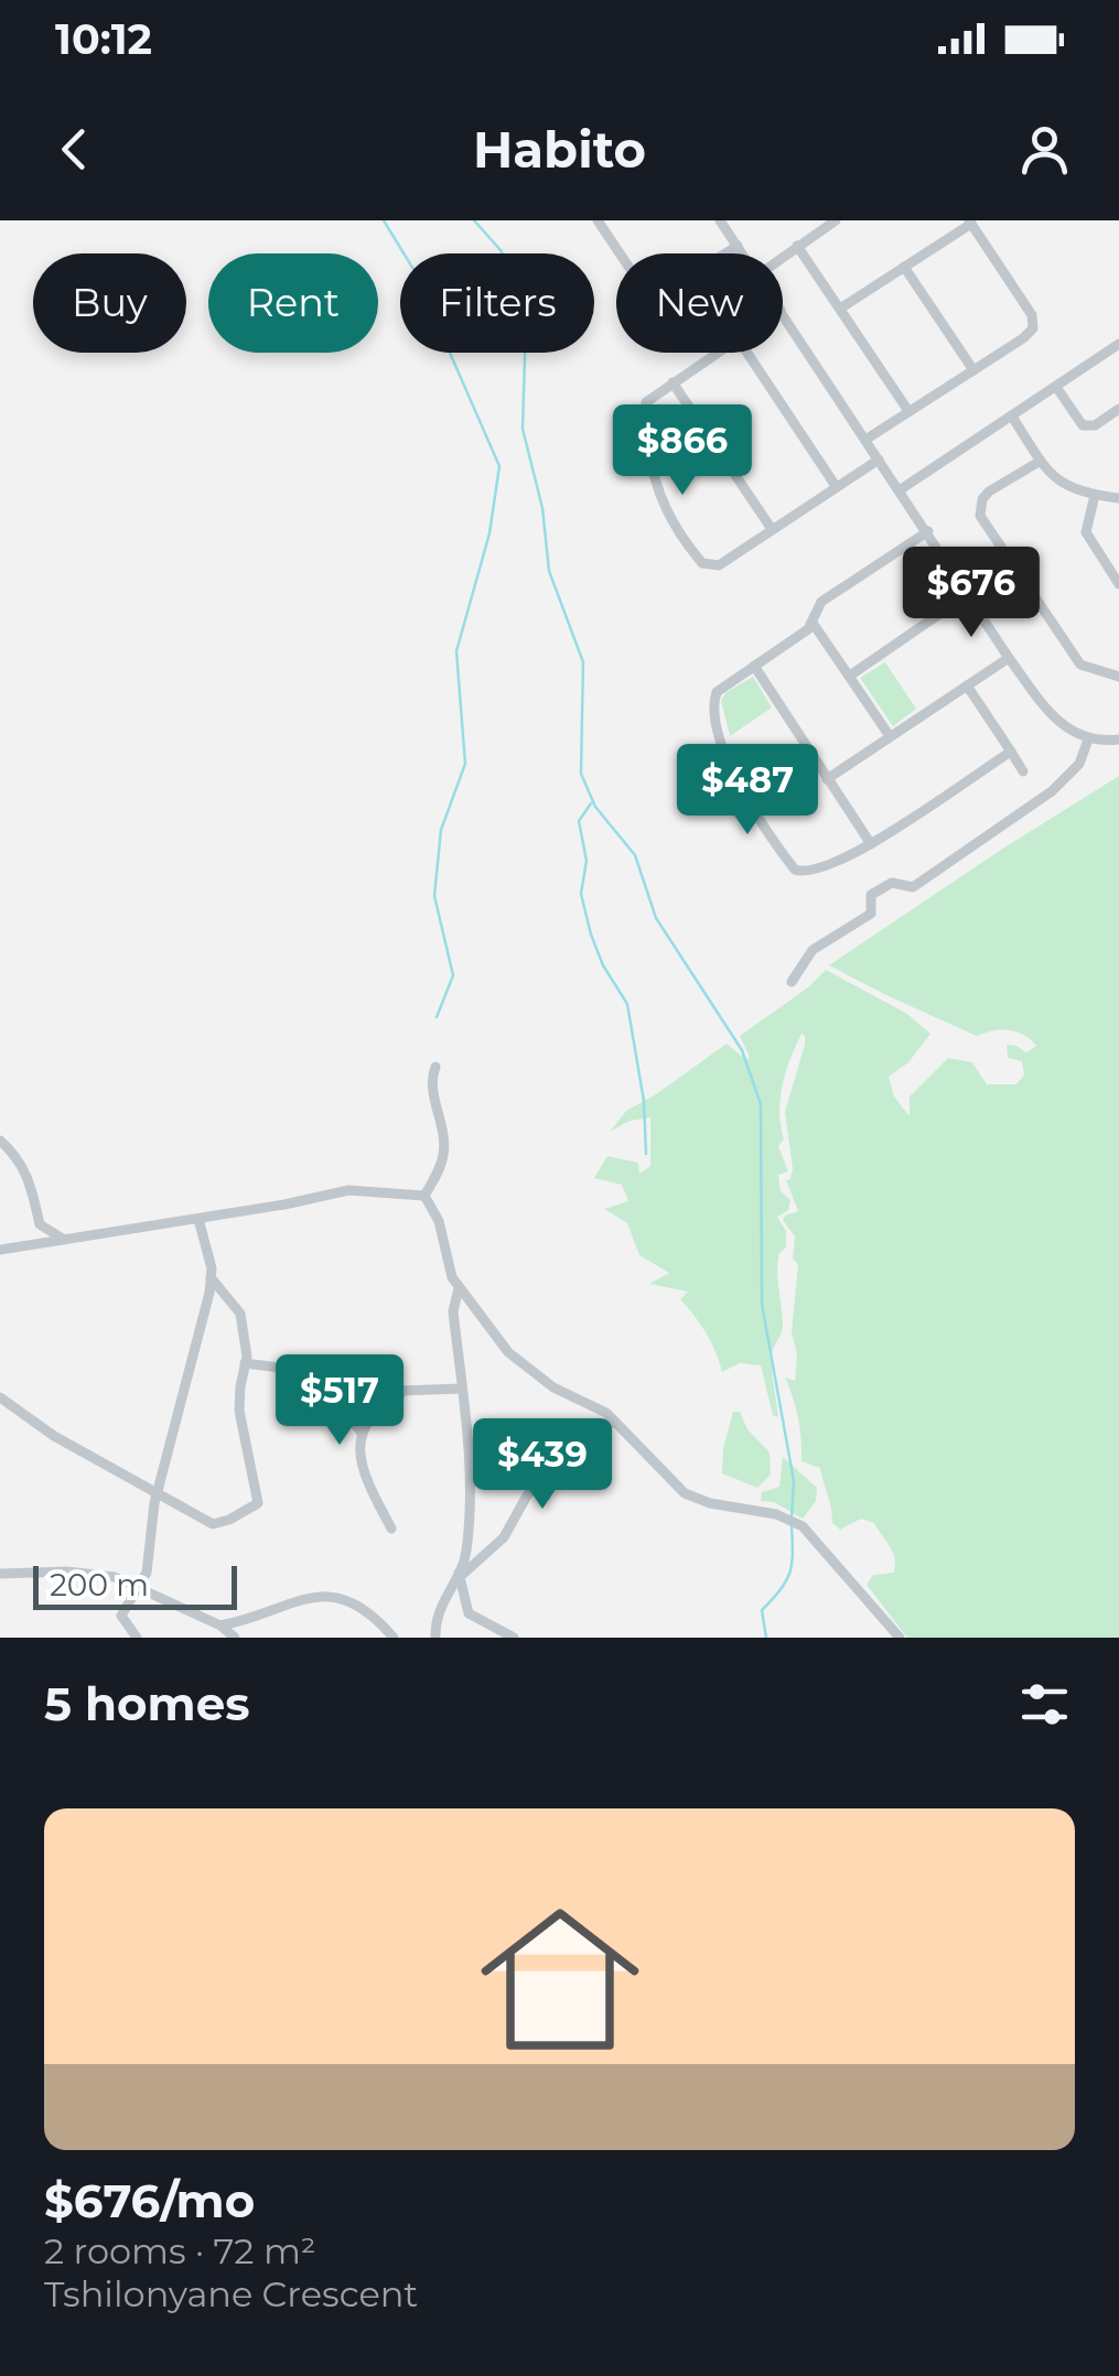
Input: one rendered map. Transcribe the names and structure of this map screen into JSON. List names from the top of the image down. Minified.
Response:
{"scale_bar":"200 m","page":{"status":"10:12","header":"Habito","chip":["Buy","Rent","Filters","New"],"price":["$866","$676","$487","$517","$439"],"scale":"200 m","heading":"5 homes","list":[{"name":"$676/mo","note":"2 rooms · 72 m² · Tshilonyane Crescent"}]}}
